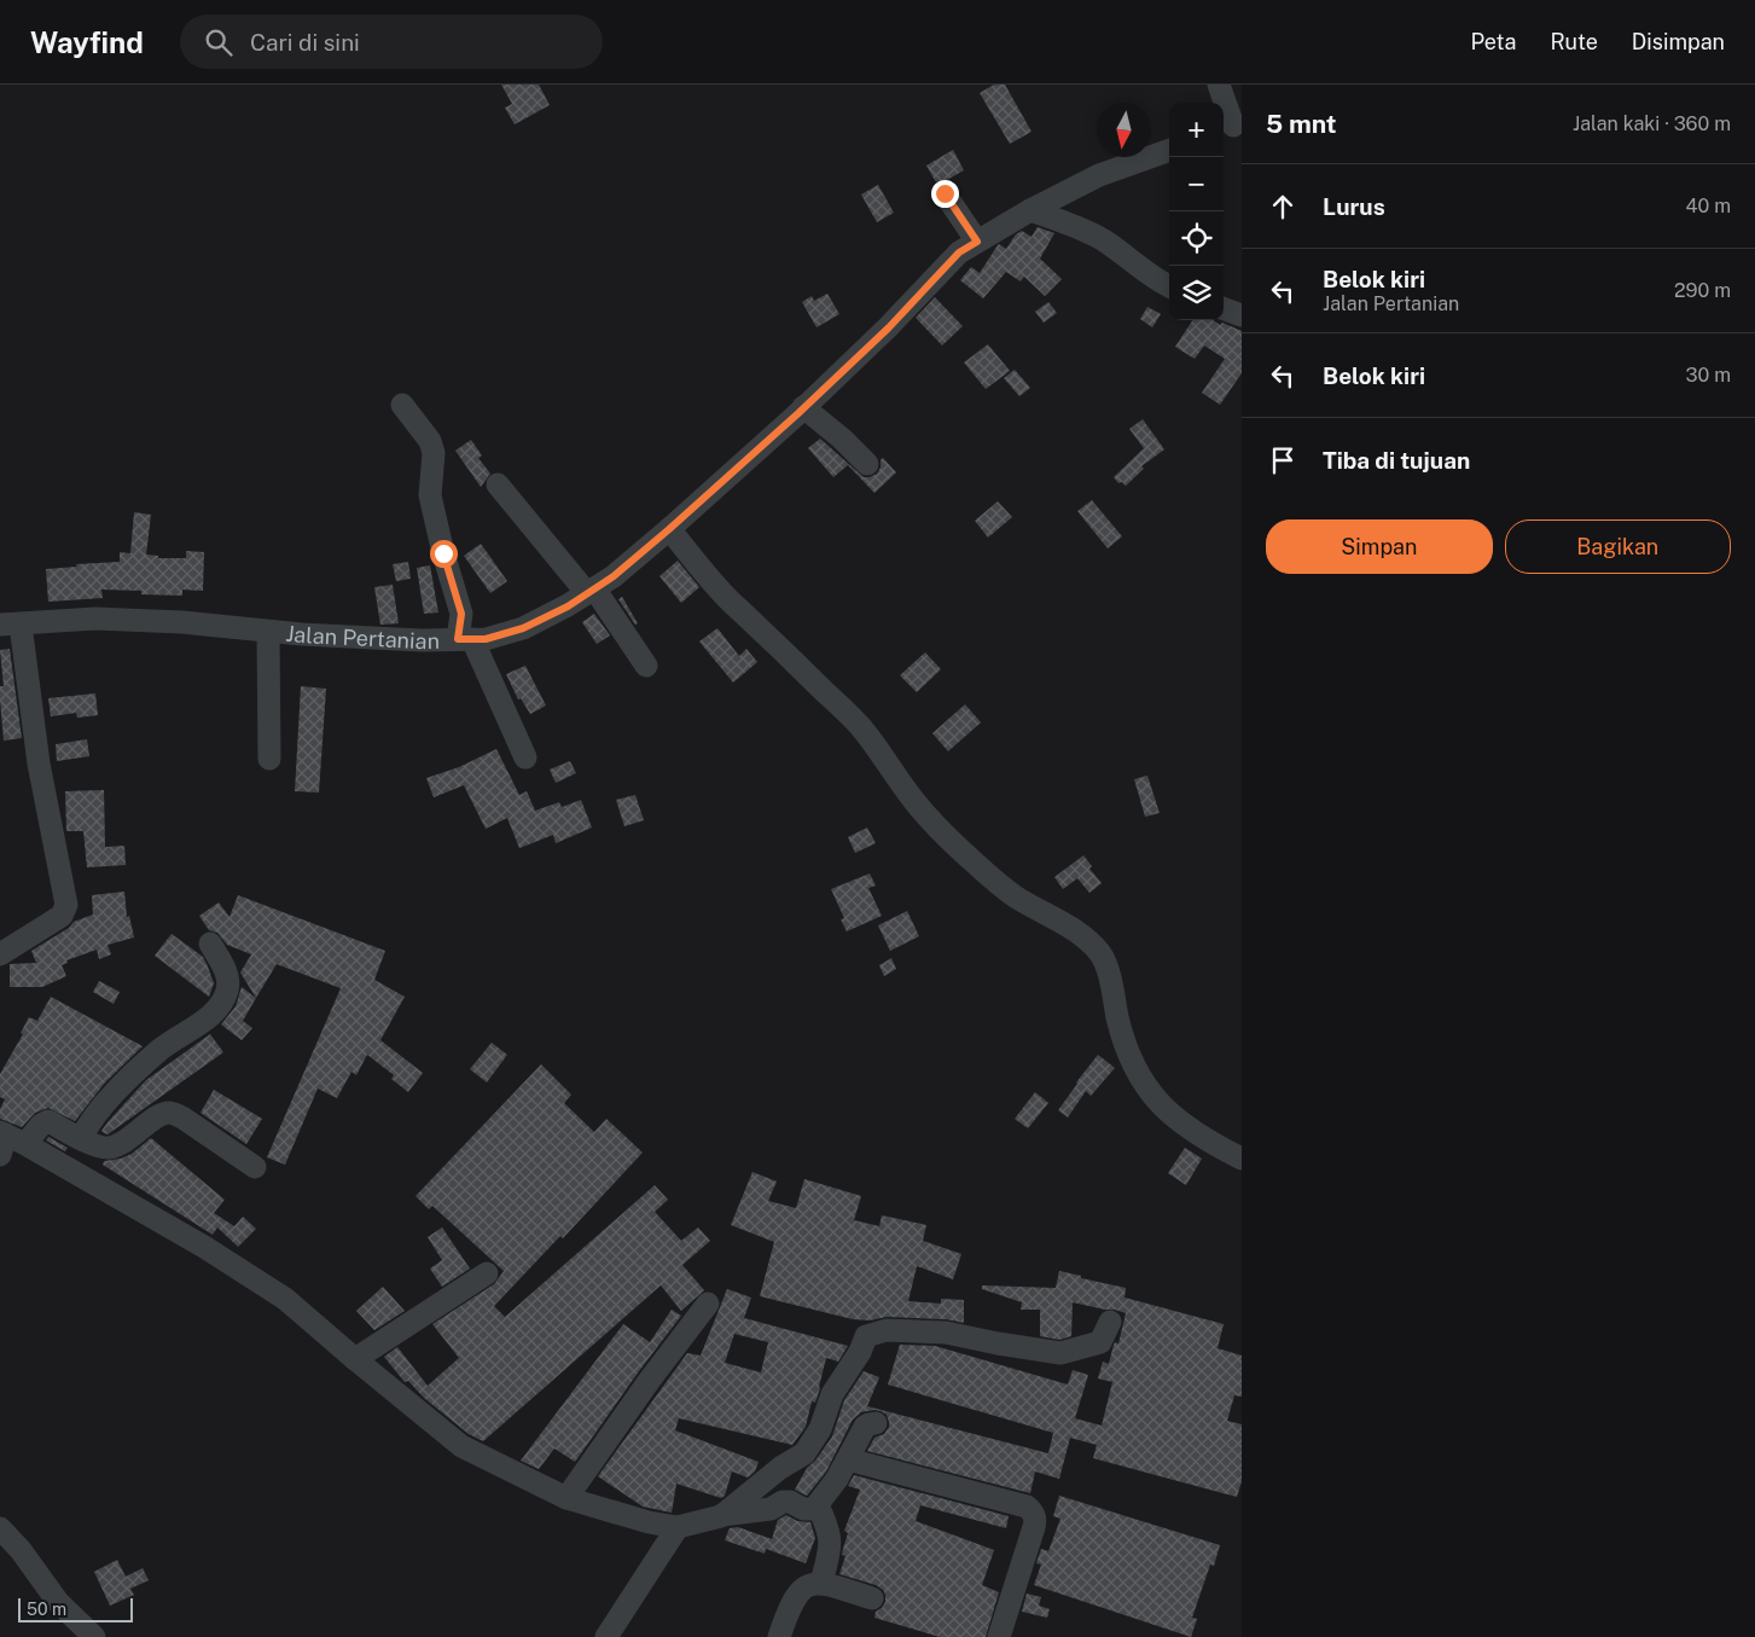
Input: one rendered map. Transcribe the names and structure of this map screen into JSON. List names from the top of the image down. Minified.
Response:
{"streets":{"street":["Jalan Pertanian"]},"scale_bar":"50 m","north":"bottom","page":{"header":"Wayfind","search":"Cari di sini","nav":["Peta","Rute","Disimpan"],"heading":["5 mnt","Jalan kaki · 360 m"],"map_buttons":["+","−"],"list":[["Lurus","40 m"],["Belok kiri","Jalan Pertanian","290 m"],["Belok kiri","30 m"],"Tiba di tujuan"],"buttons":["Simpan","Bagikan"],"scale":"50 m"}}
